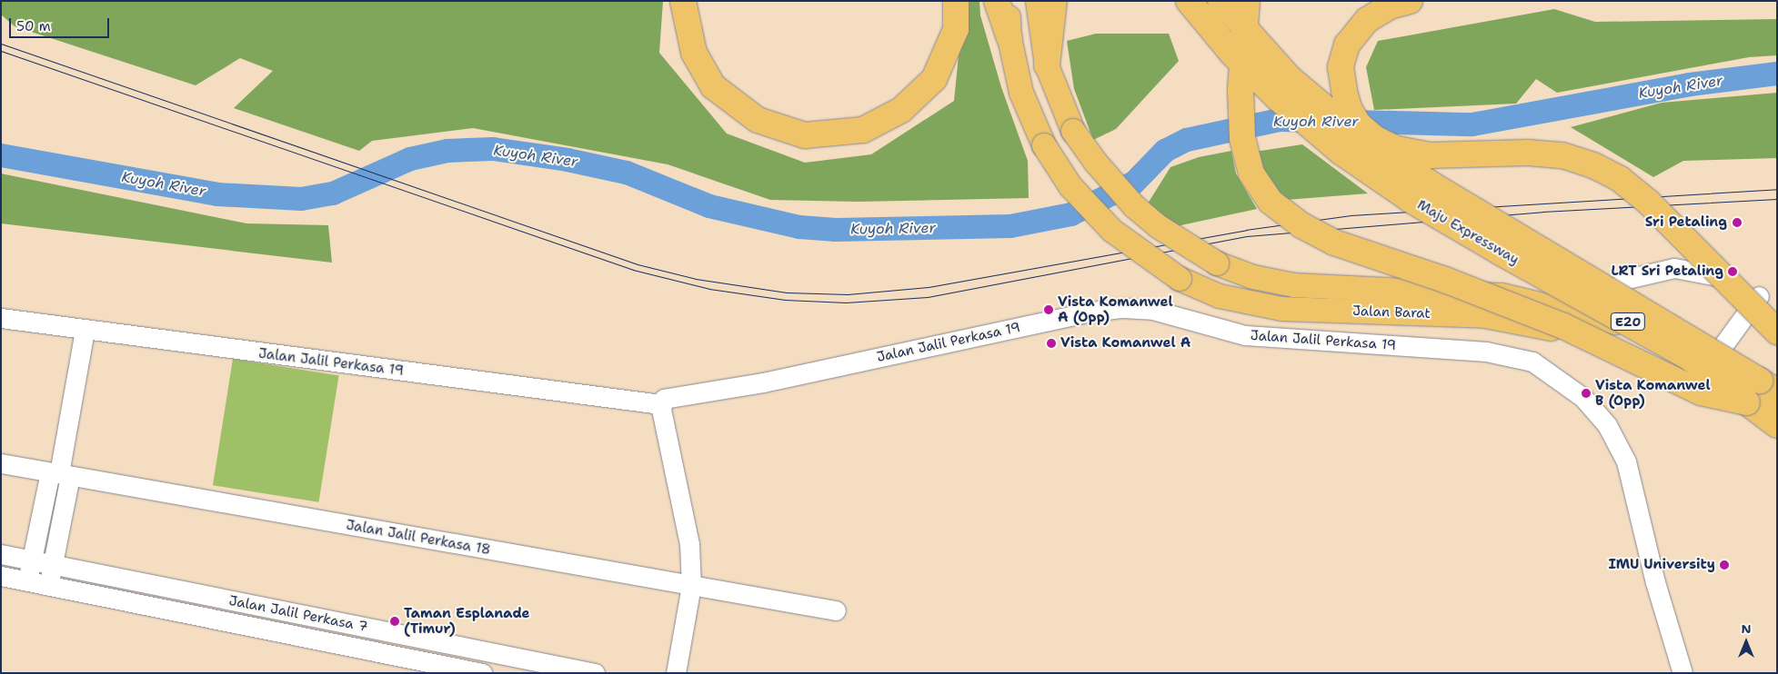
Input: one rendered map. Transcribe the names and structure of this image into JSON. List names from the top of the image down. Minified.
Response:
{"streets":{"highway":["Maju Expressway","E20"],"main road":["Jalan Barat"],"street":["Jalan Jalil Perkasa 19","Jalan Jalil Perkasa 18","Jalan Jalil Perkasa 7"]},"water":["Kuyoh River"],"places":["Sri Petaling","LRT Sri Petaling","Vista Komanwel A (Opp)","Vista Komanwel A","Vista Komanwel B (Opp)","IMU University","Taman Esplanade (Timur)"],"scale_bar":"50 m","north":"top"}
